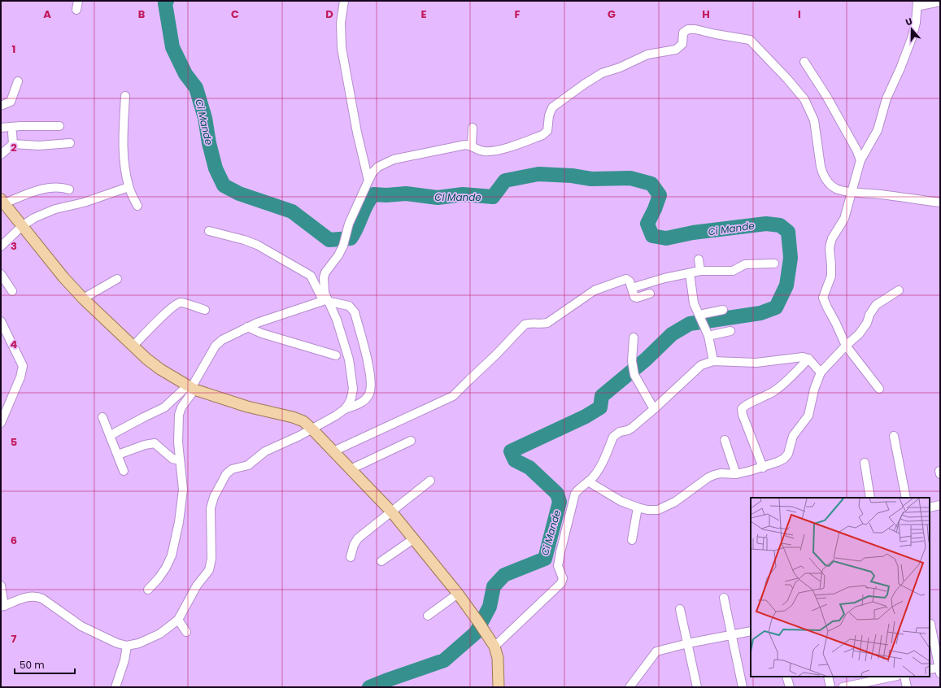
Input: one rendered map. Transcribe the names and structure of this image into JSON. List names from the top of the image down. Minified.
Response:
{"water":["Ci Mande"],"scale_bar":"50 m","north":"top","grid":{"columns":["A","B","C","D","E","F","G","H","I"],"rows":["1","2","3","4","5","6","7"]}}
